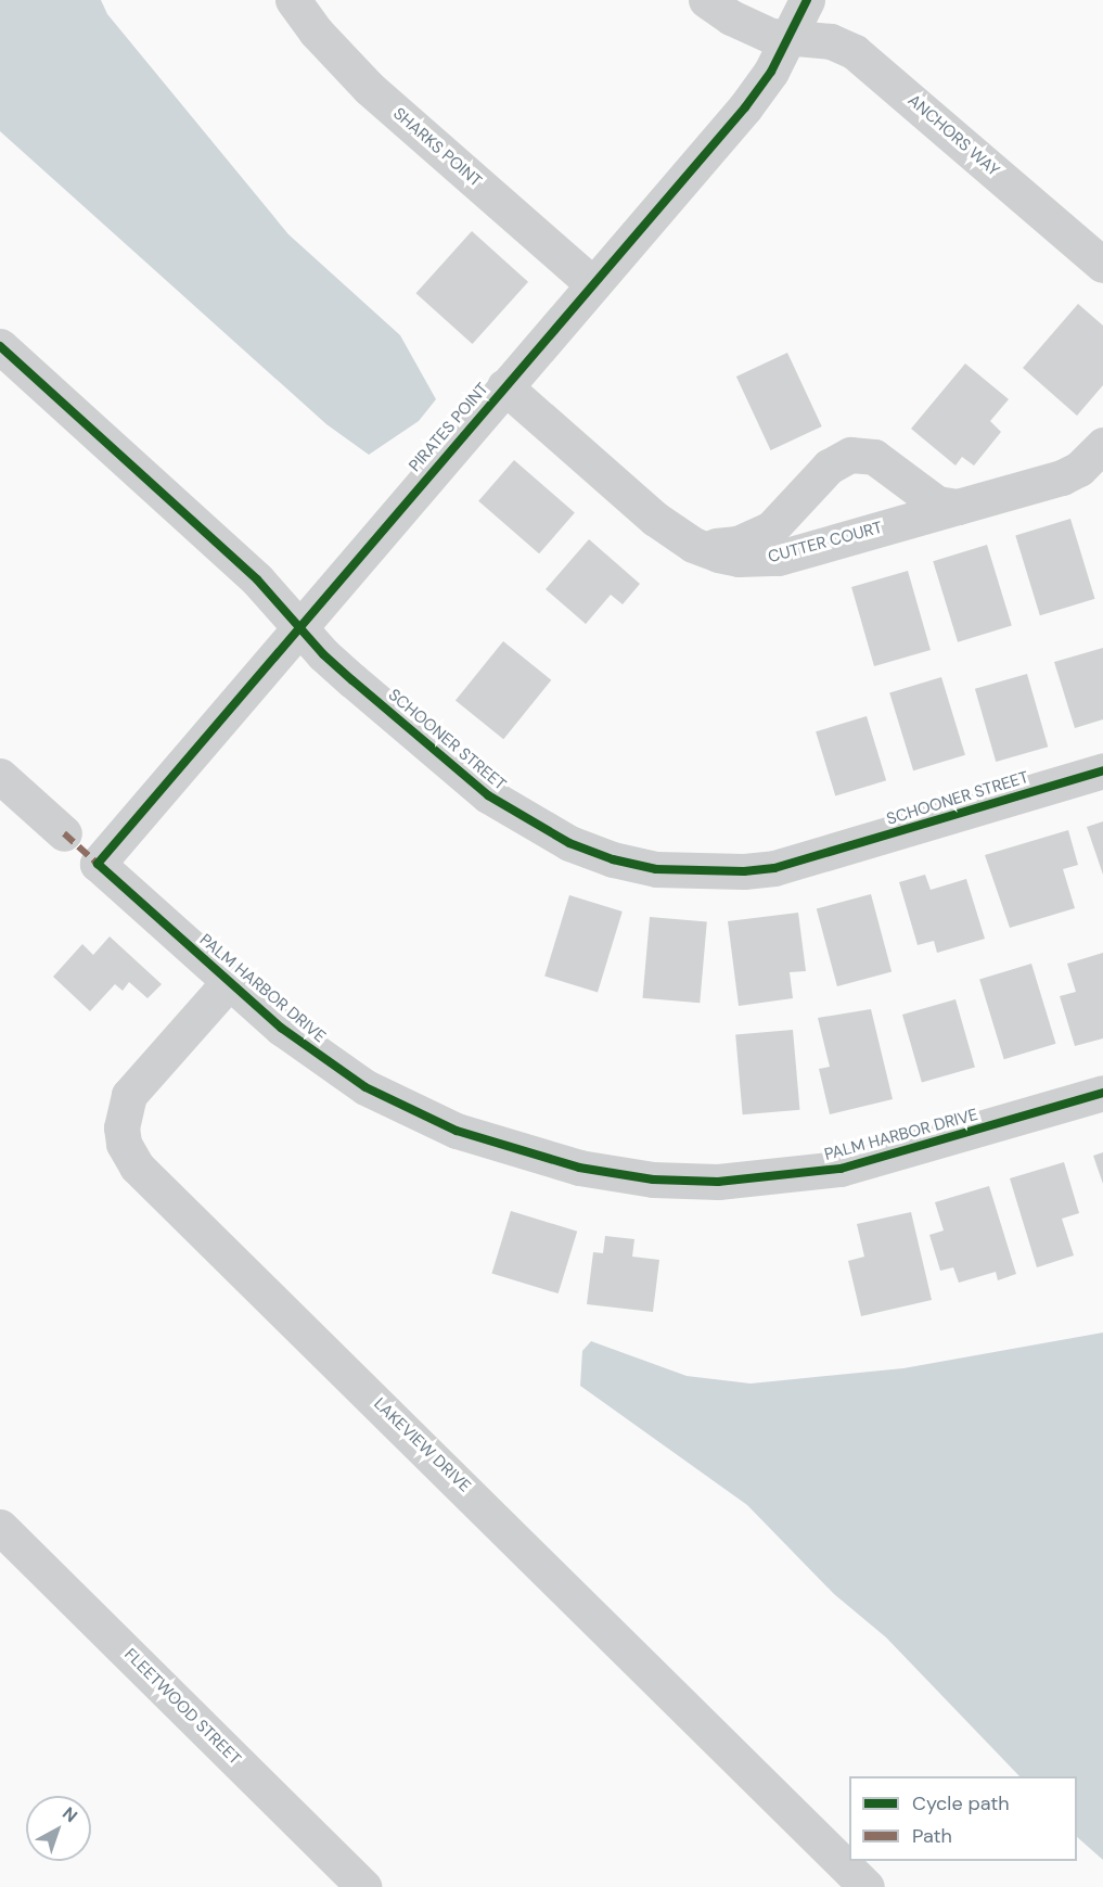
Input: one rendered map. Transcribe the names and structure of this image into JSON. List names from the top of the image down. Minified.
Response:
{"streets":{"street":["ANCHORS WAY","SHARKS POINT","PIRATES POINT","CUTTER COURT","SCHOONER STREET","PALM HARBOR DRIVE","LAKEVIEW DRIVE","FLEETWOOD STREET"]},"crossings":[["ANCHORS WAY","PIRATES POINT"],["SHARKS POINT","PIRATES POINT"],["PIRATES POINT","CUTTER COURT"],["PIRATES POINT","SCHOONER STREET"],["PIRATES POINT","PALM HARBOR DRIVE"],["PALM HARBOR DRIVE","LAKEVIEW DRIVE"]],"legend":["Cycle path","Path"],"north":"top right"}
